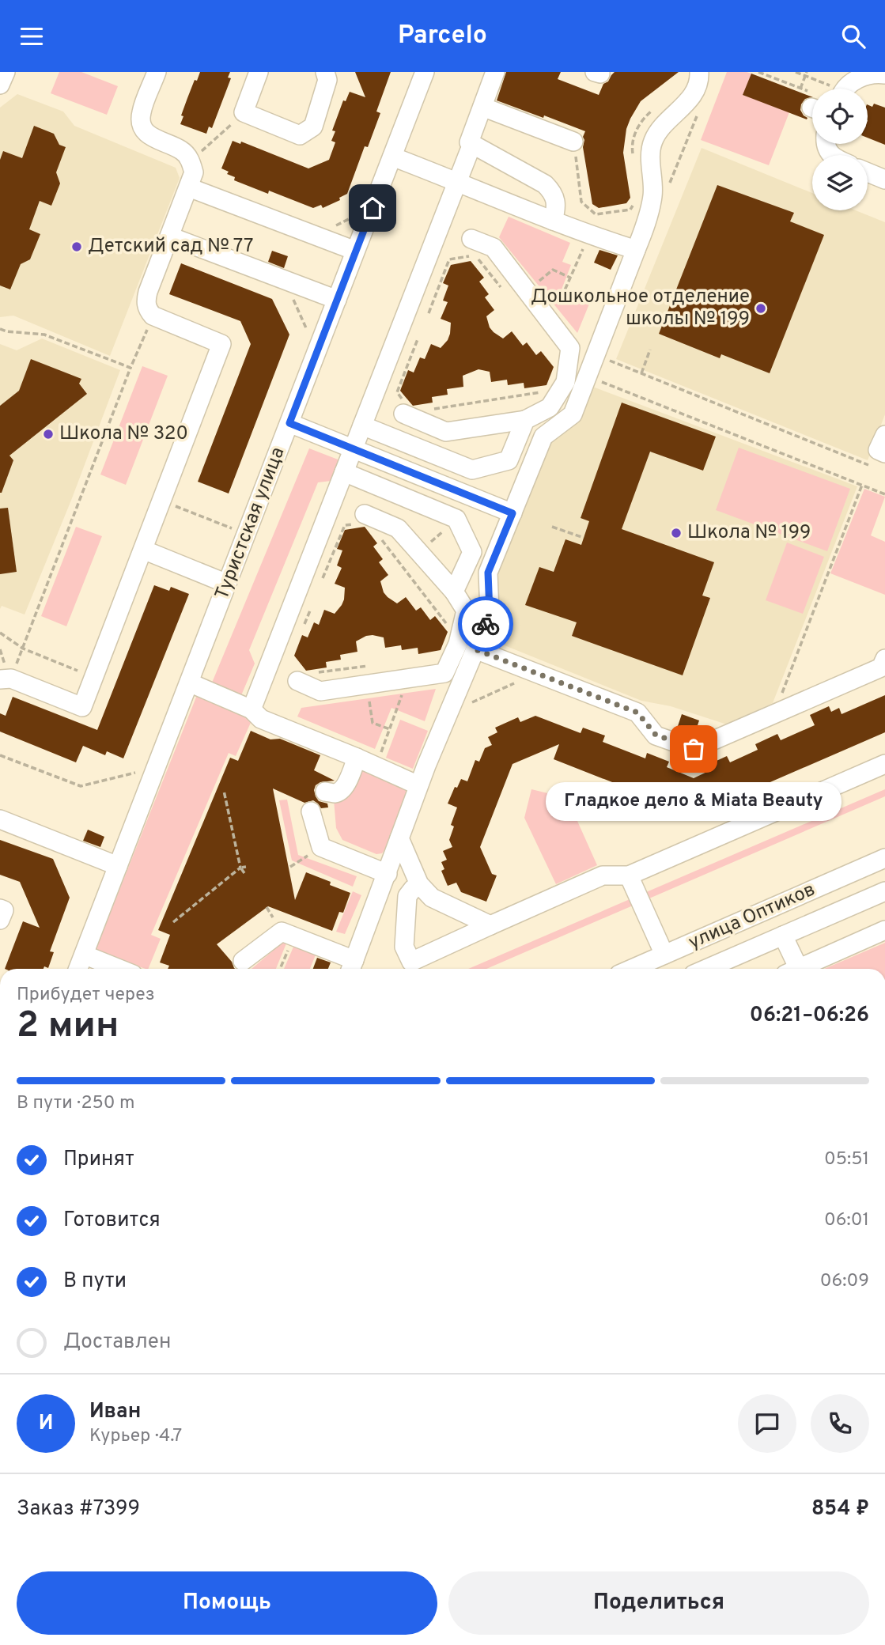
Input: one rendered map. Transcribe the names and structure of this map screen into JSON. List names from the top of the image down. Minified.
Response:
{"streets":{"street":["Туристская улица","улица Оптиков"]},"places":["Детский сад № 77","Дошкольное отделение школы № 199","Школа № 320","Школа № 199","Гладкое дело & Miata Beauty"],"page":{"header":"Parcelo","bubble":"Гладкое дело & Miata Beauty","heading":["2 мин","Прибудет через","06:21–06:26"],"panel":["Иван","Курьер · 4.7","Заказ #7399","854 ₽"],"bar":"В пути · 250 m","list":[["Принят","05:51"],["Готовится","06:01"],["В пути","06:09"],"Доставлен"],"round":"И","buttons":["Помощь","Поделиться"]}}
